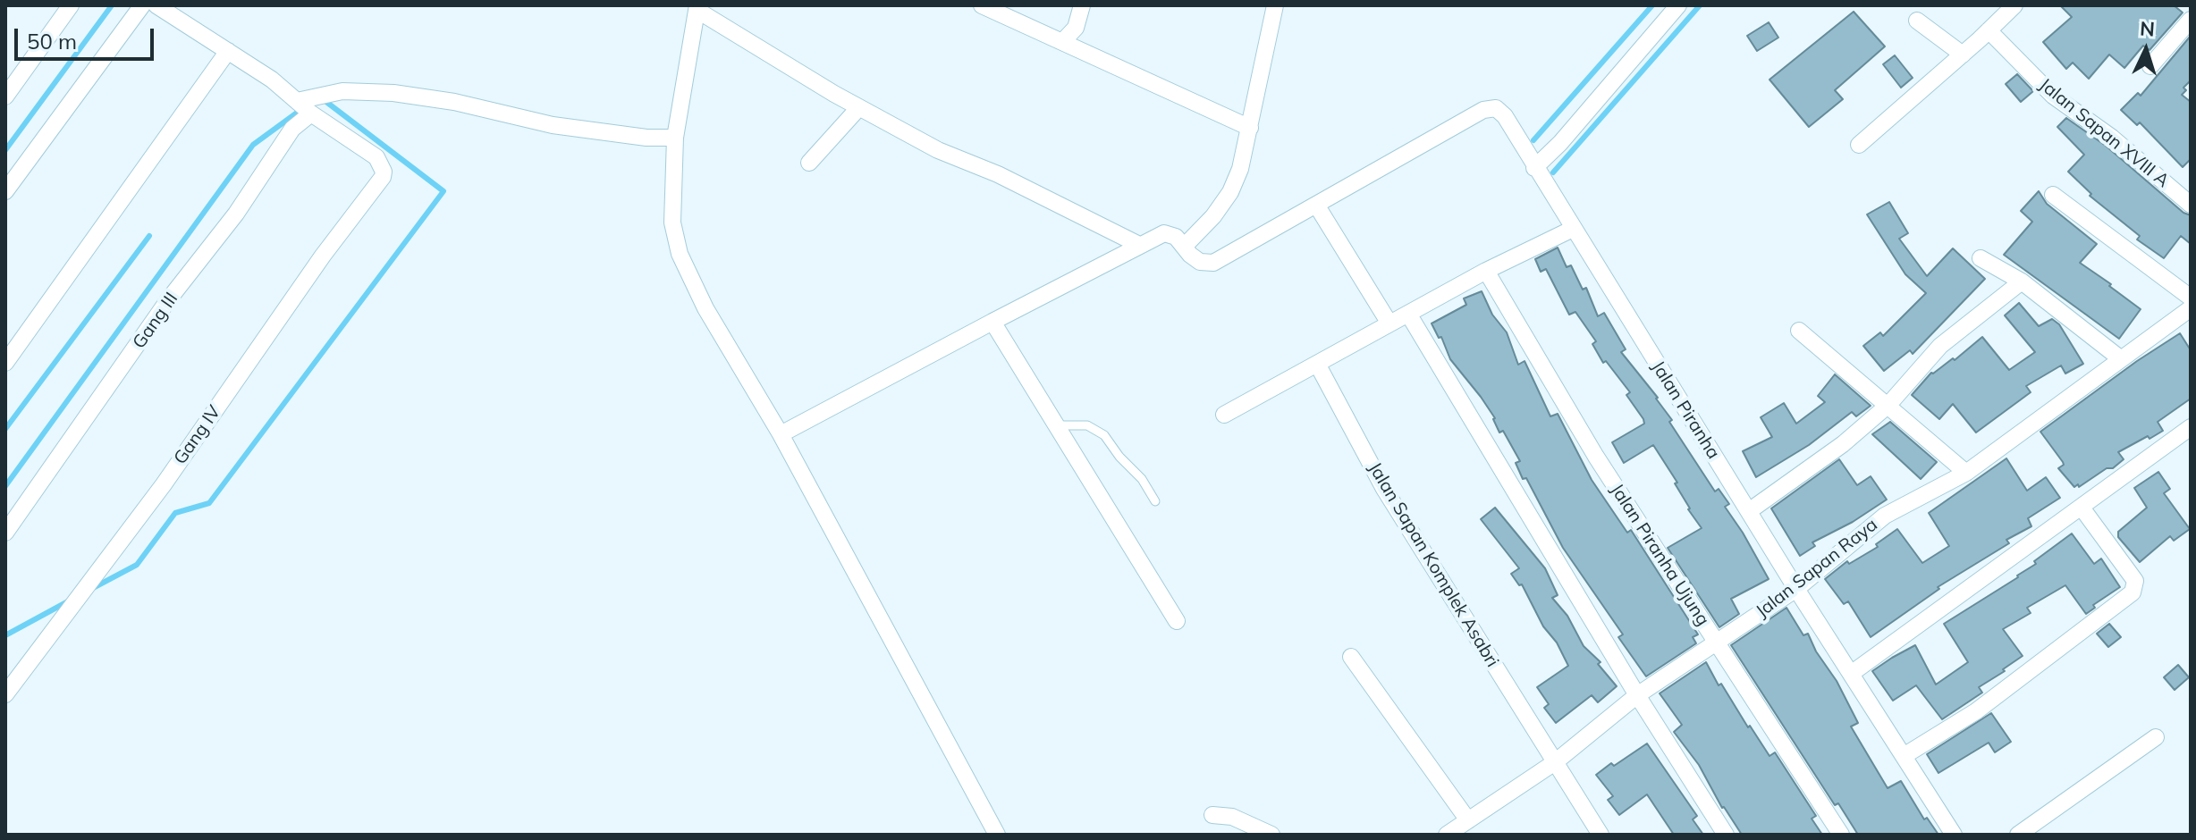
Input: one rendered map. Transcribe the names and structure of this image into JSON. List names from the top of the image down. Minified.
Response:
{"streets":{"street":["Jalan Sapan XVIII A","Gang III","Jalan Piranha","Gang IV","Jalan Piranha Ujung","Jalan Sapan Komplek Asabri","Jalan Sapan Raya"]},"crossings":[["Gang III","Gang IV"],["Jalan Piranha","Jalan Sapan Raya"],["Jalan Piranha Ujung","Jalan Sapan Raya"],["Jalan Sapan Komplek Asabri","Jalan Sapan Raya"]],"scale_bar":"50 m","north":"top"}
